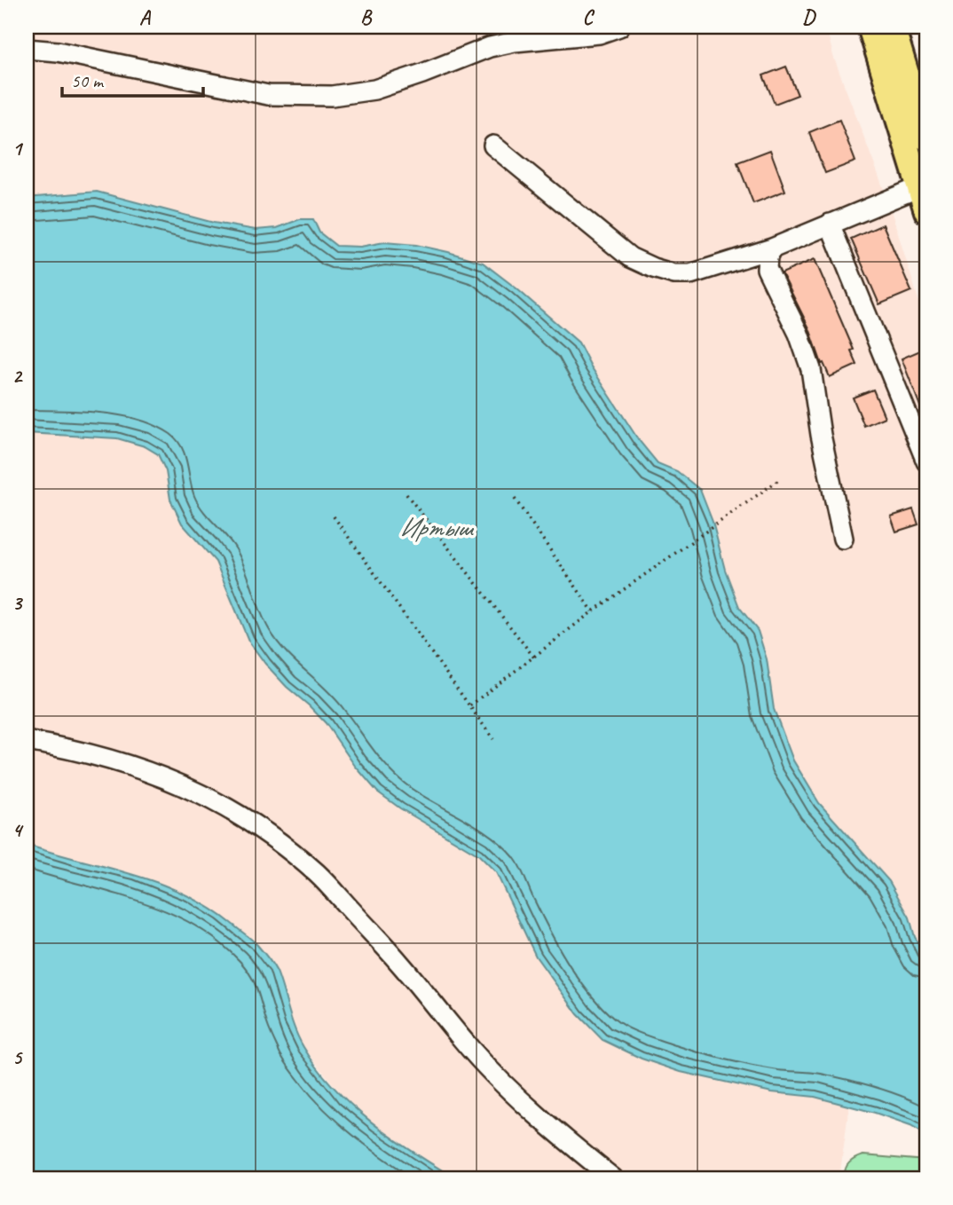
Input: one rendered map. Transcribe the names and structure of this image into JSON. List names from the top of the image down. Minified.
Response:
{"water":["Иртыш"],"scale_bar":"50 m","grid":{"columns":["A","B","C","D"],"rows":["1","2","3","4","5"]}}
